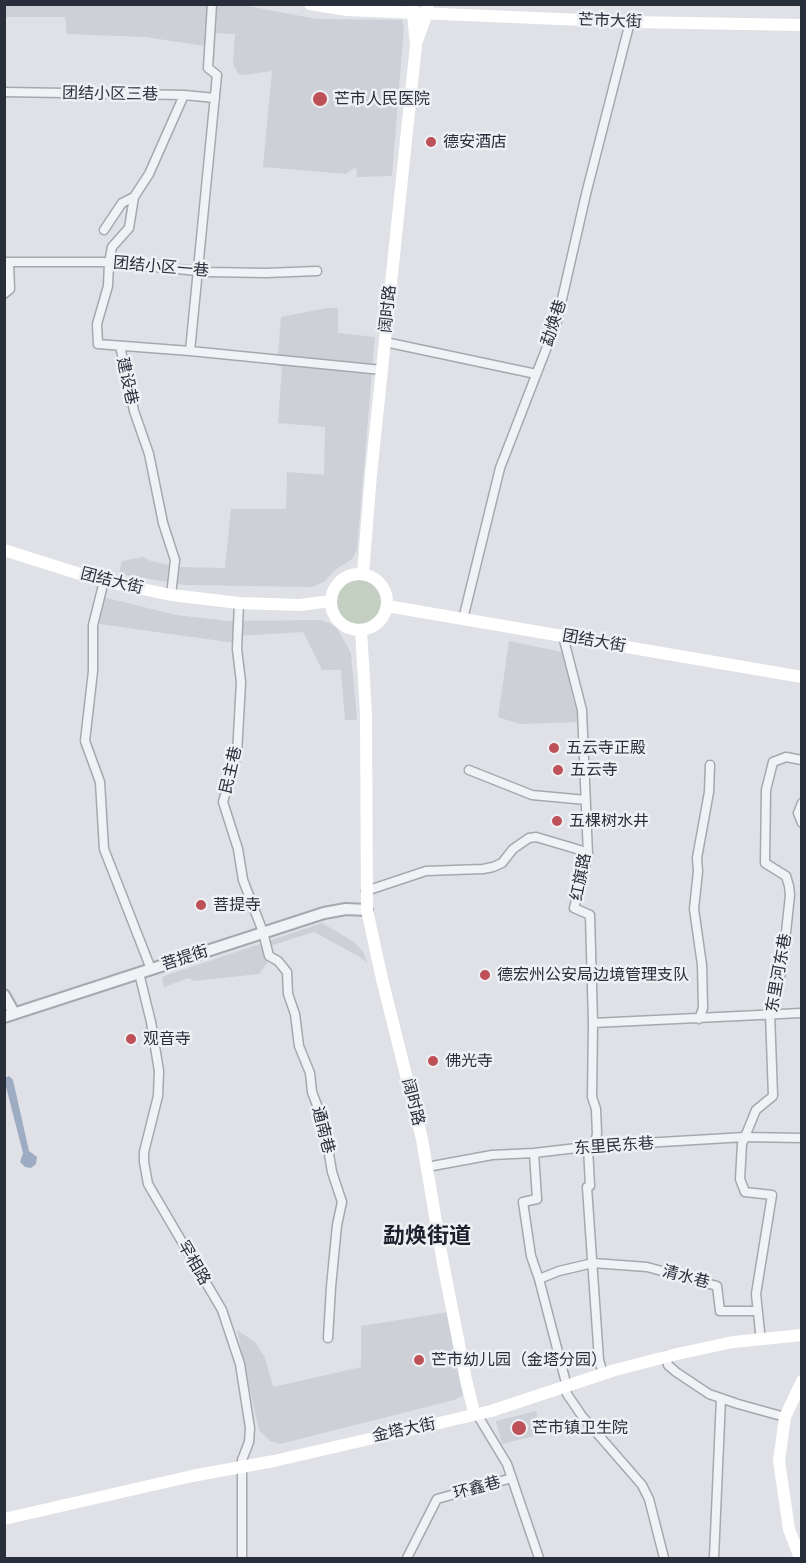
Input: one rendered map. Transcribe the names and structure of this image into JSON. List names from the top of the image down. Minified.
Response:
{"streets":{"main road":["芒市大街","阔时路","团结大街","金塔大街"],"street":["团结小区三巷","团结小区一巷","勐焕巷","建设巷","民主巷","红旗路","菩提街","东里河东巷","通南巷","东里民东巷","罕相路","清水巷","环鑫巷"]},"crossings":[["芒市大街","勐焕巷"],["团结小区三巷","建设巷"],["团结小区一巷","建设巷"],["阔时路","团结大街"],["阔时路","菩提街"],["阔时路","东里民东巷"],["阔时路","金塔大街"],["阔时路","环鑫巷"],["勐焕巷","团结大街"],["建设巷","团结大街"],["团结大街","民主巷"],["团结大街","红旗路"],["民主巷","菩提街"],["民主巷","通南巷"],["红旗路","东里民东巷"],["菩提街","通南巷"],["菩提街","罕相路"],["东里河东巷","东里民东巷"],["东里河东巷","清水巷"],["东里河东巷","金塔大街"],["罕相路","金塔大街"]],"districts":["勐焕街道"],"places":["芒市人民医院","德安酒店","五云寺正殿","五云寺","五棵树水井","菩提寺","德宏州公安局边境管理支队","观音寺","佛光寺","芒市幼儿园（金塔分园）","芒市镇卫生院"]}
